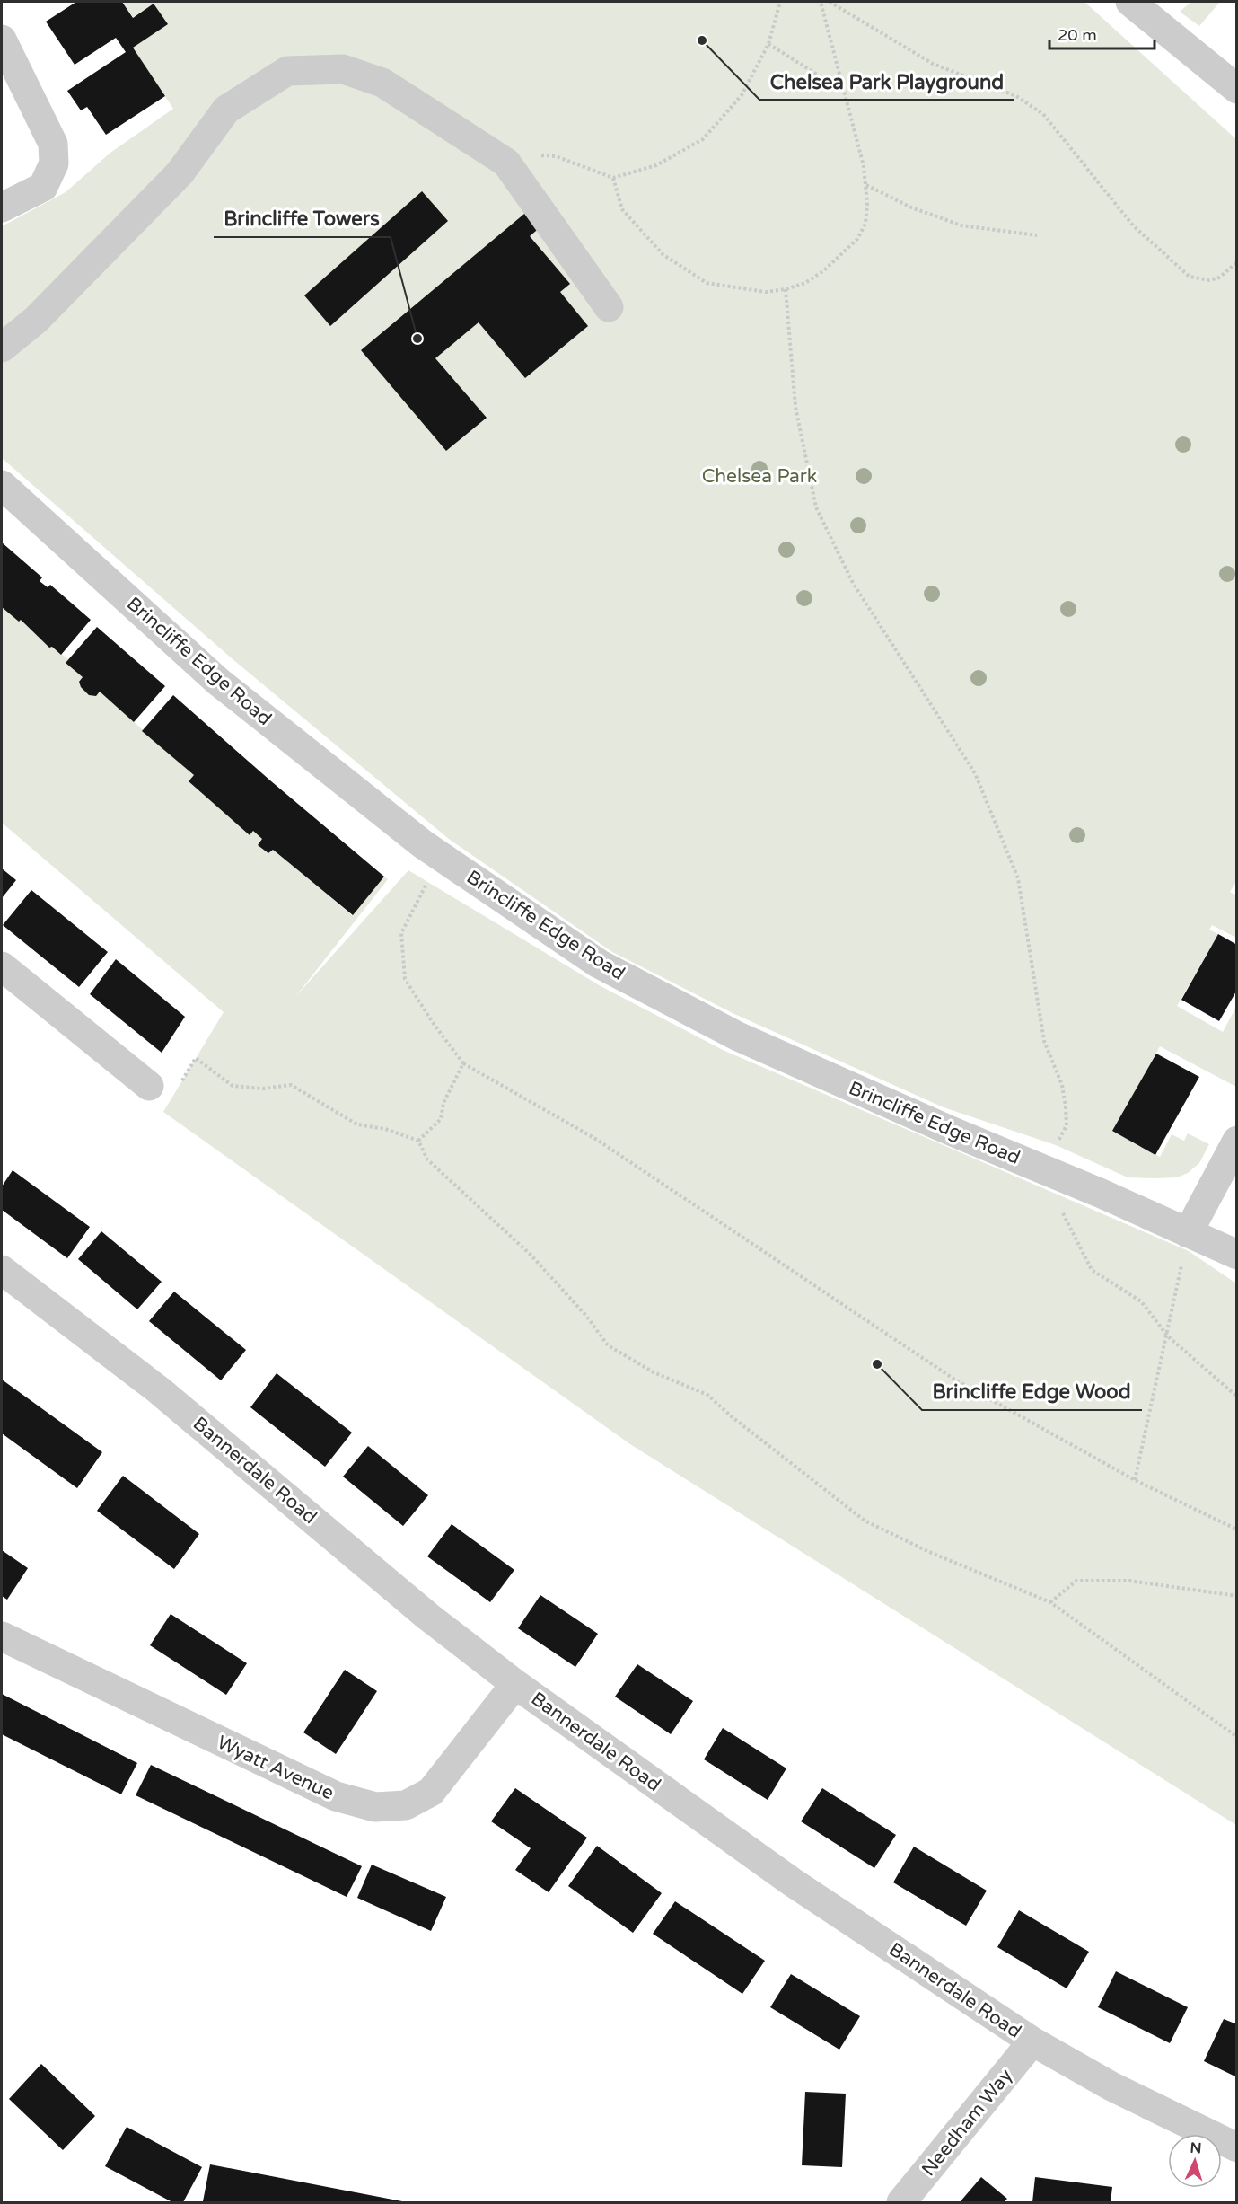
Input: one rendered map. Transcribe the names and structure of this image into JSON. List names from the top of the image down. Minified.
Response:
{"streets":{"street":["Brincliffe Edge Road","Bannerdale Road","Wyatt Avenue","Needham Way"]},"crossings":[["Bannerdale Road","Wyatt Avenue"],["Bannerdale Road","Needham Way"]],"parks":["Chelsea Park"],"places":["Chelsea Park Playground","Brincliffe Towers","Brincliffe Edge Wood"],"scale_bar":"20 m","north":"top"}
